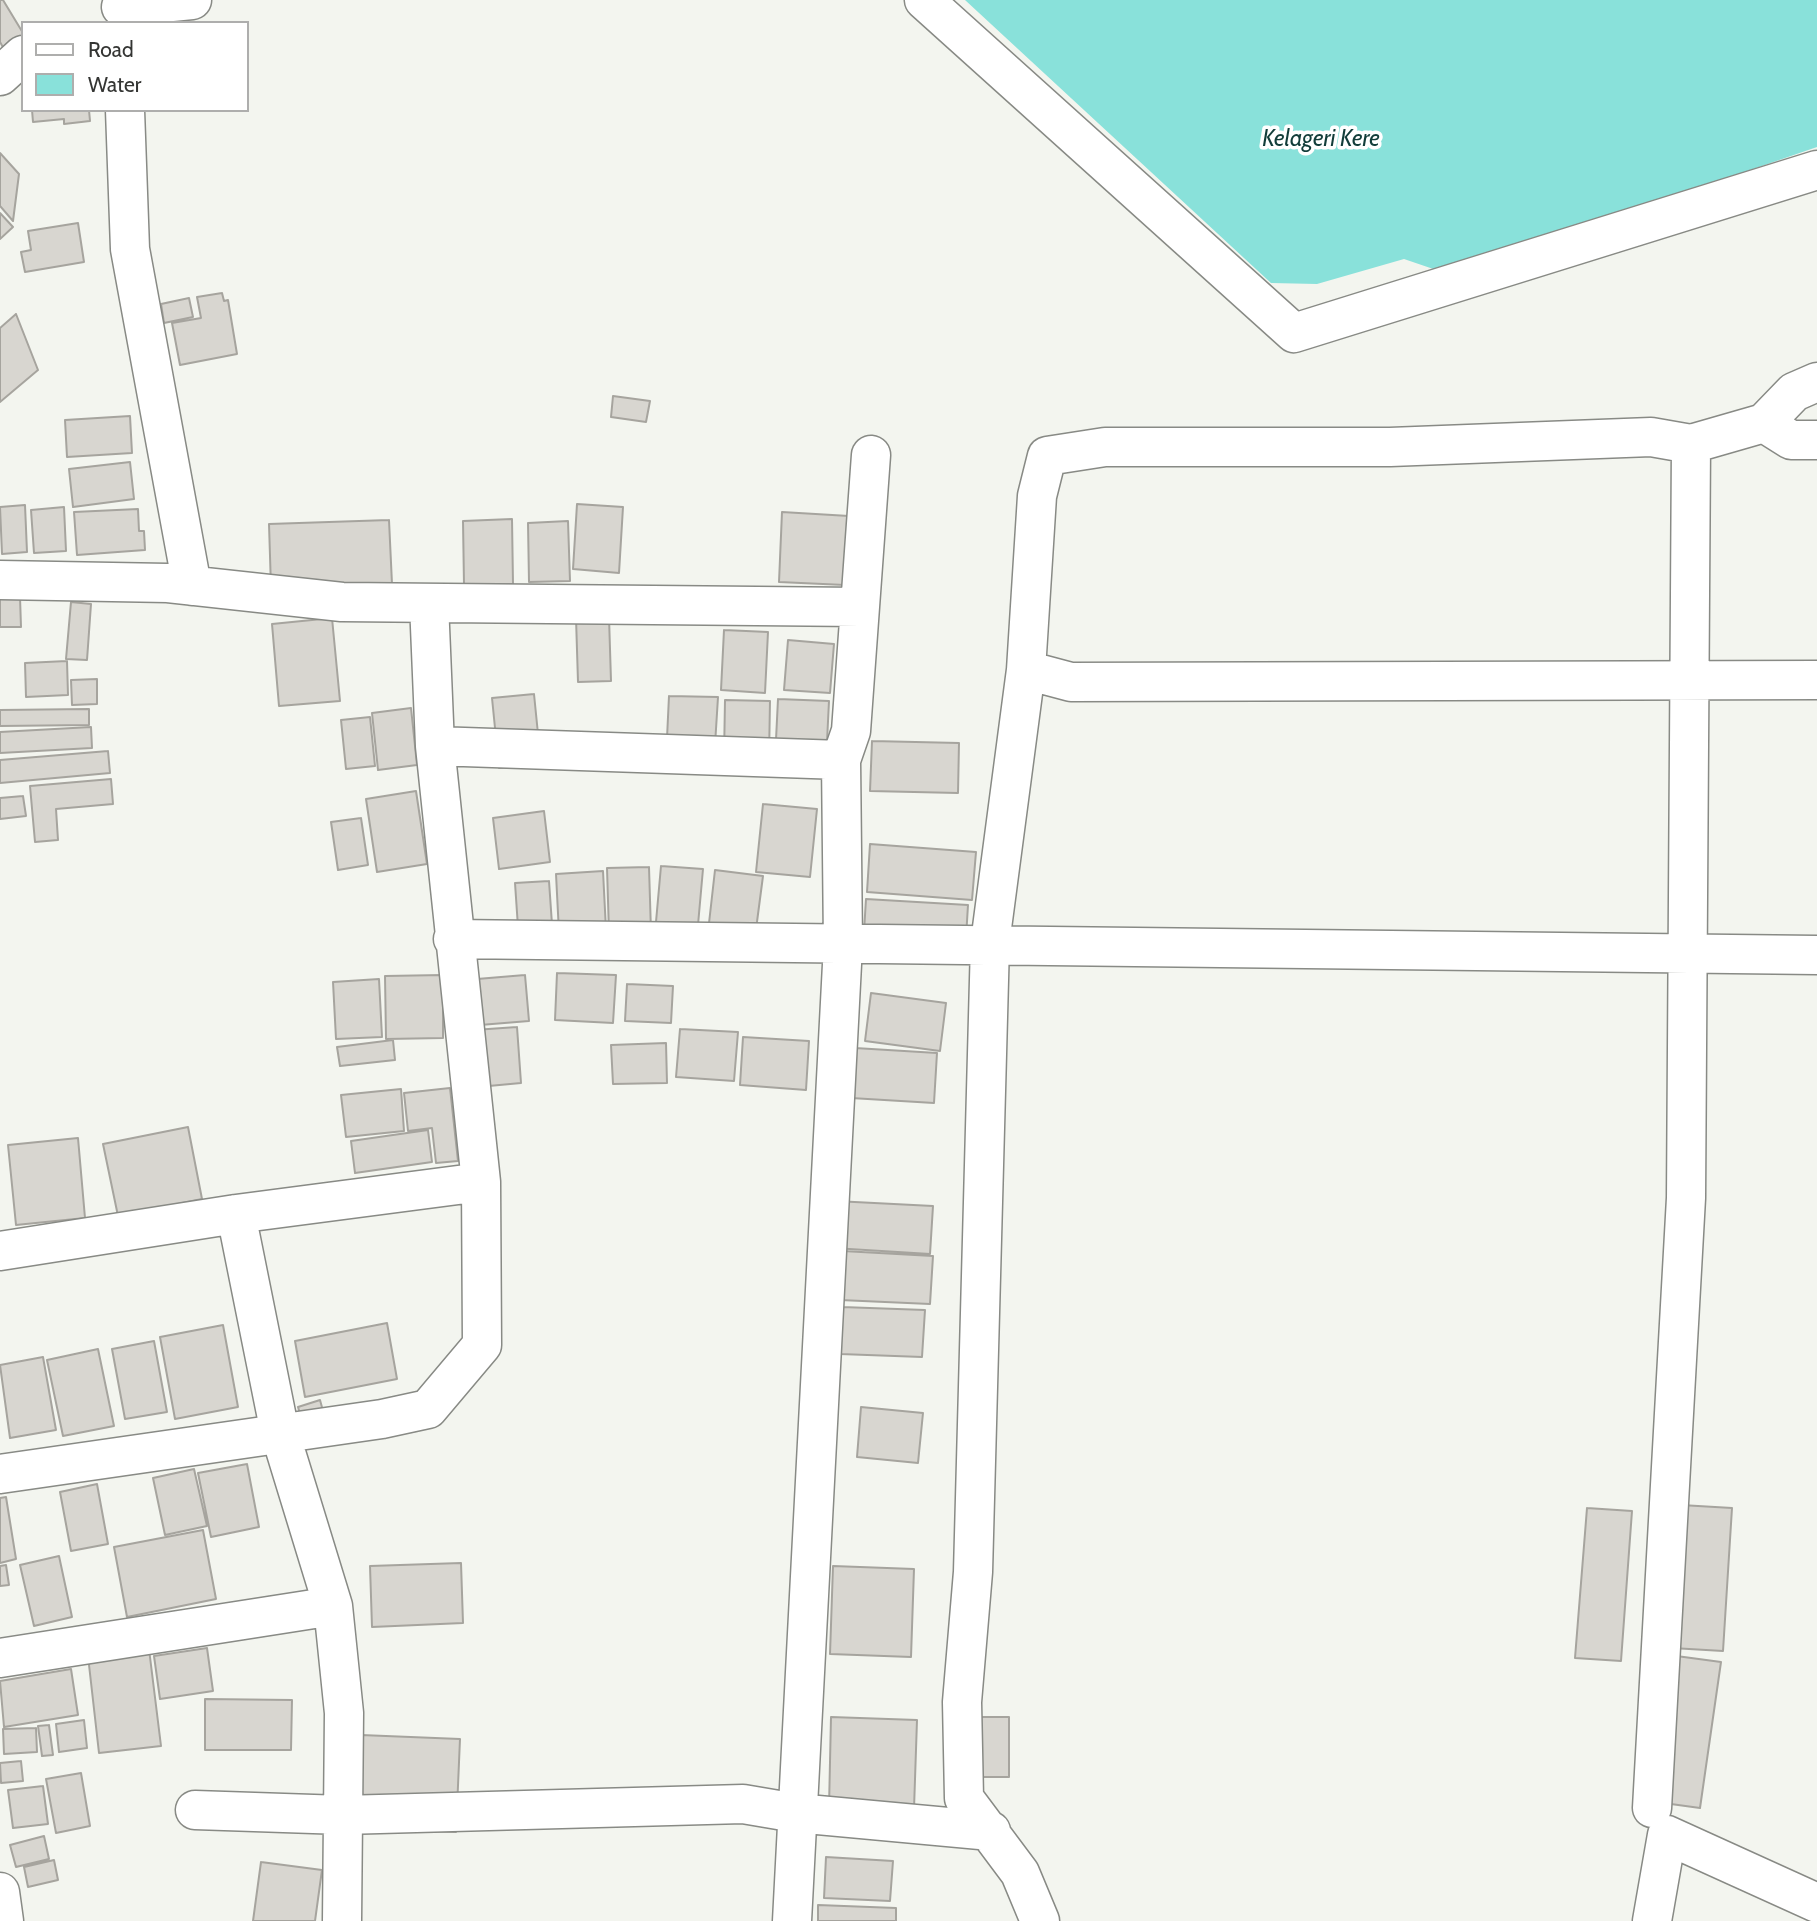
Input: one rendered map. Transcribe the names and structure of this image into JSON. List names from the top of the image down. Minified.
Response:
{"water":["Kelageri Kere"],"legend":["Road","Water"]}
